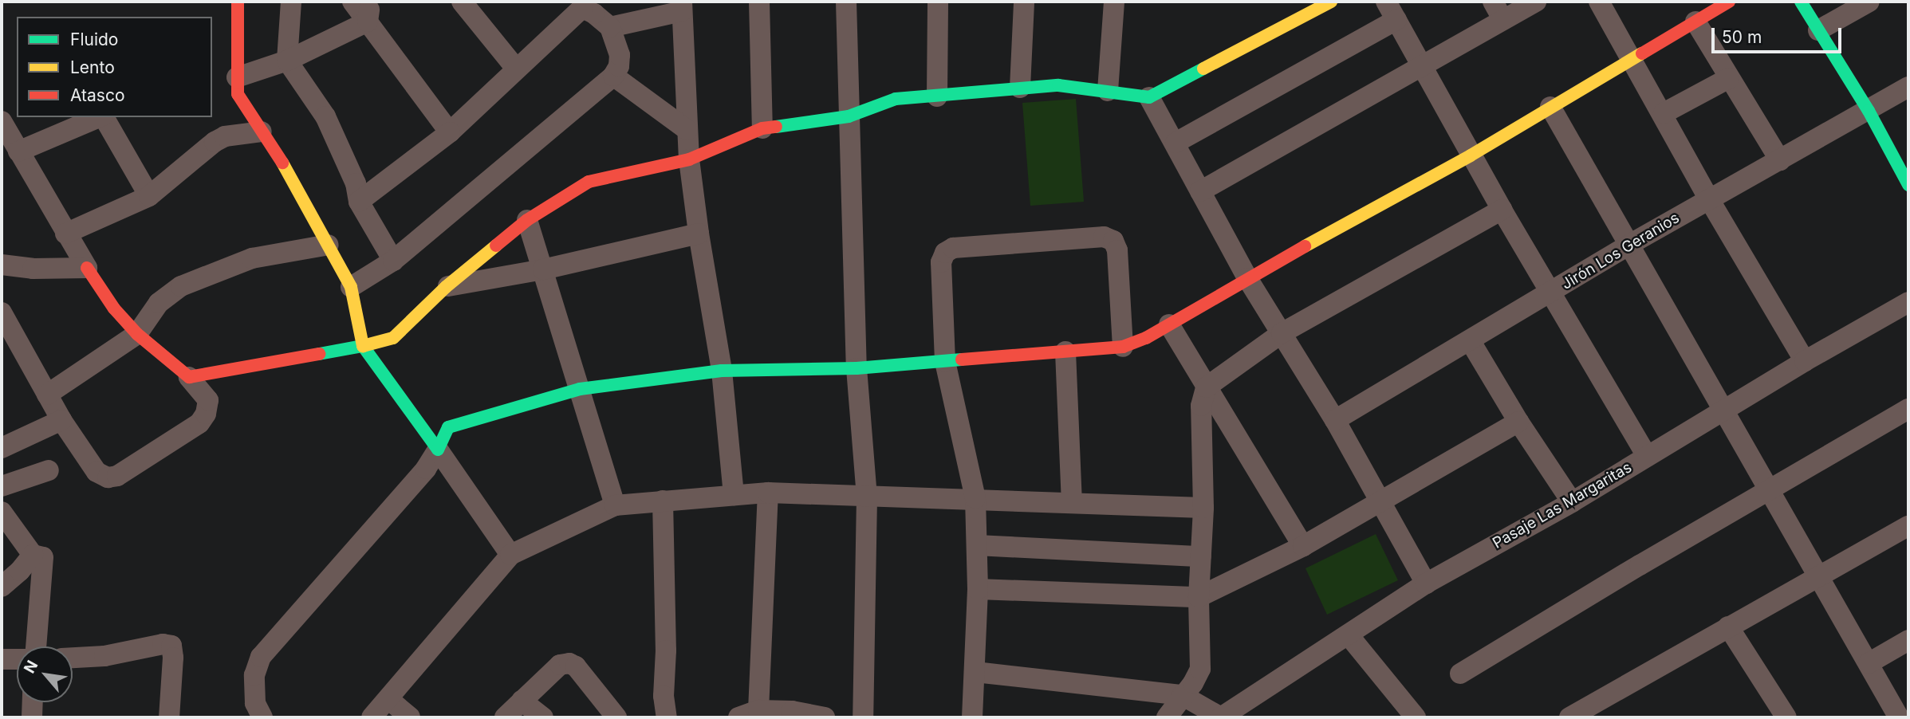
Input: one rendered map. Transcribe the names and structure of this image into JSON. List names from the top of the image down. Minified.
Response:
{"streets":{"street":["Jirón Los Geranios","Pasaje Las Margaritas"]},"legend":["Fluido","Lento","Atasco"],"scale_bar":"50 m","north":"top left"}
